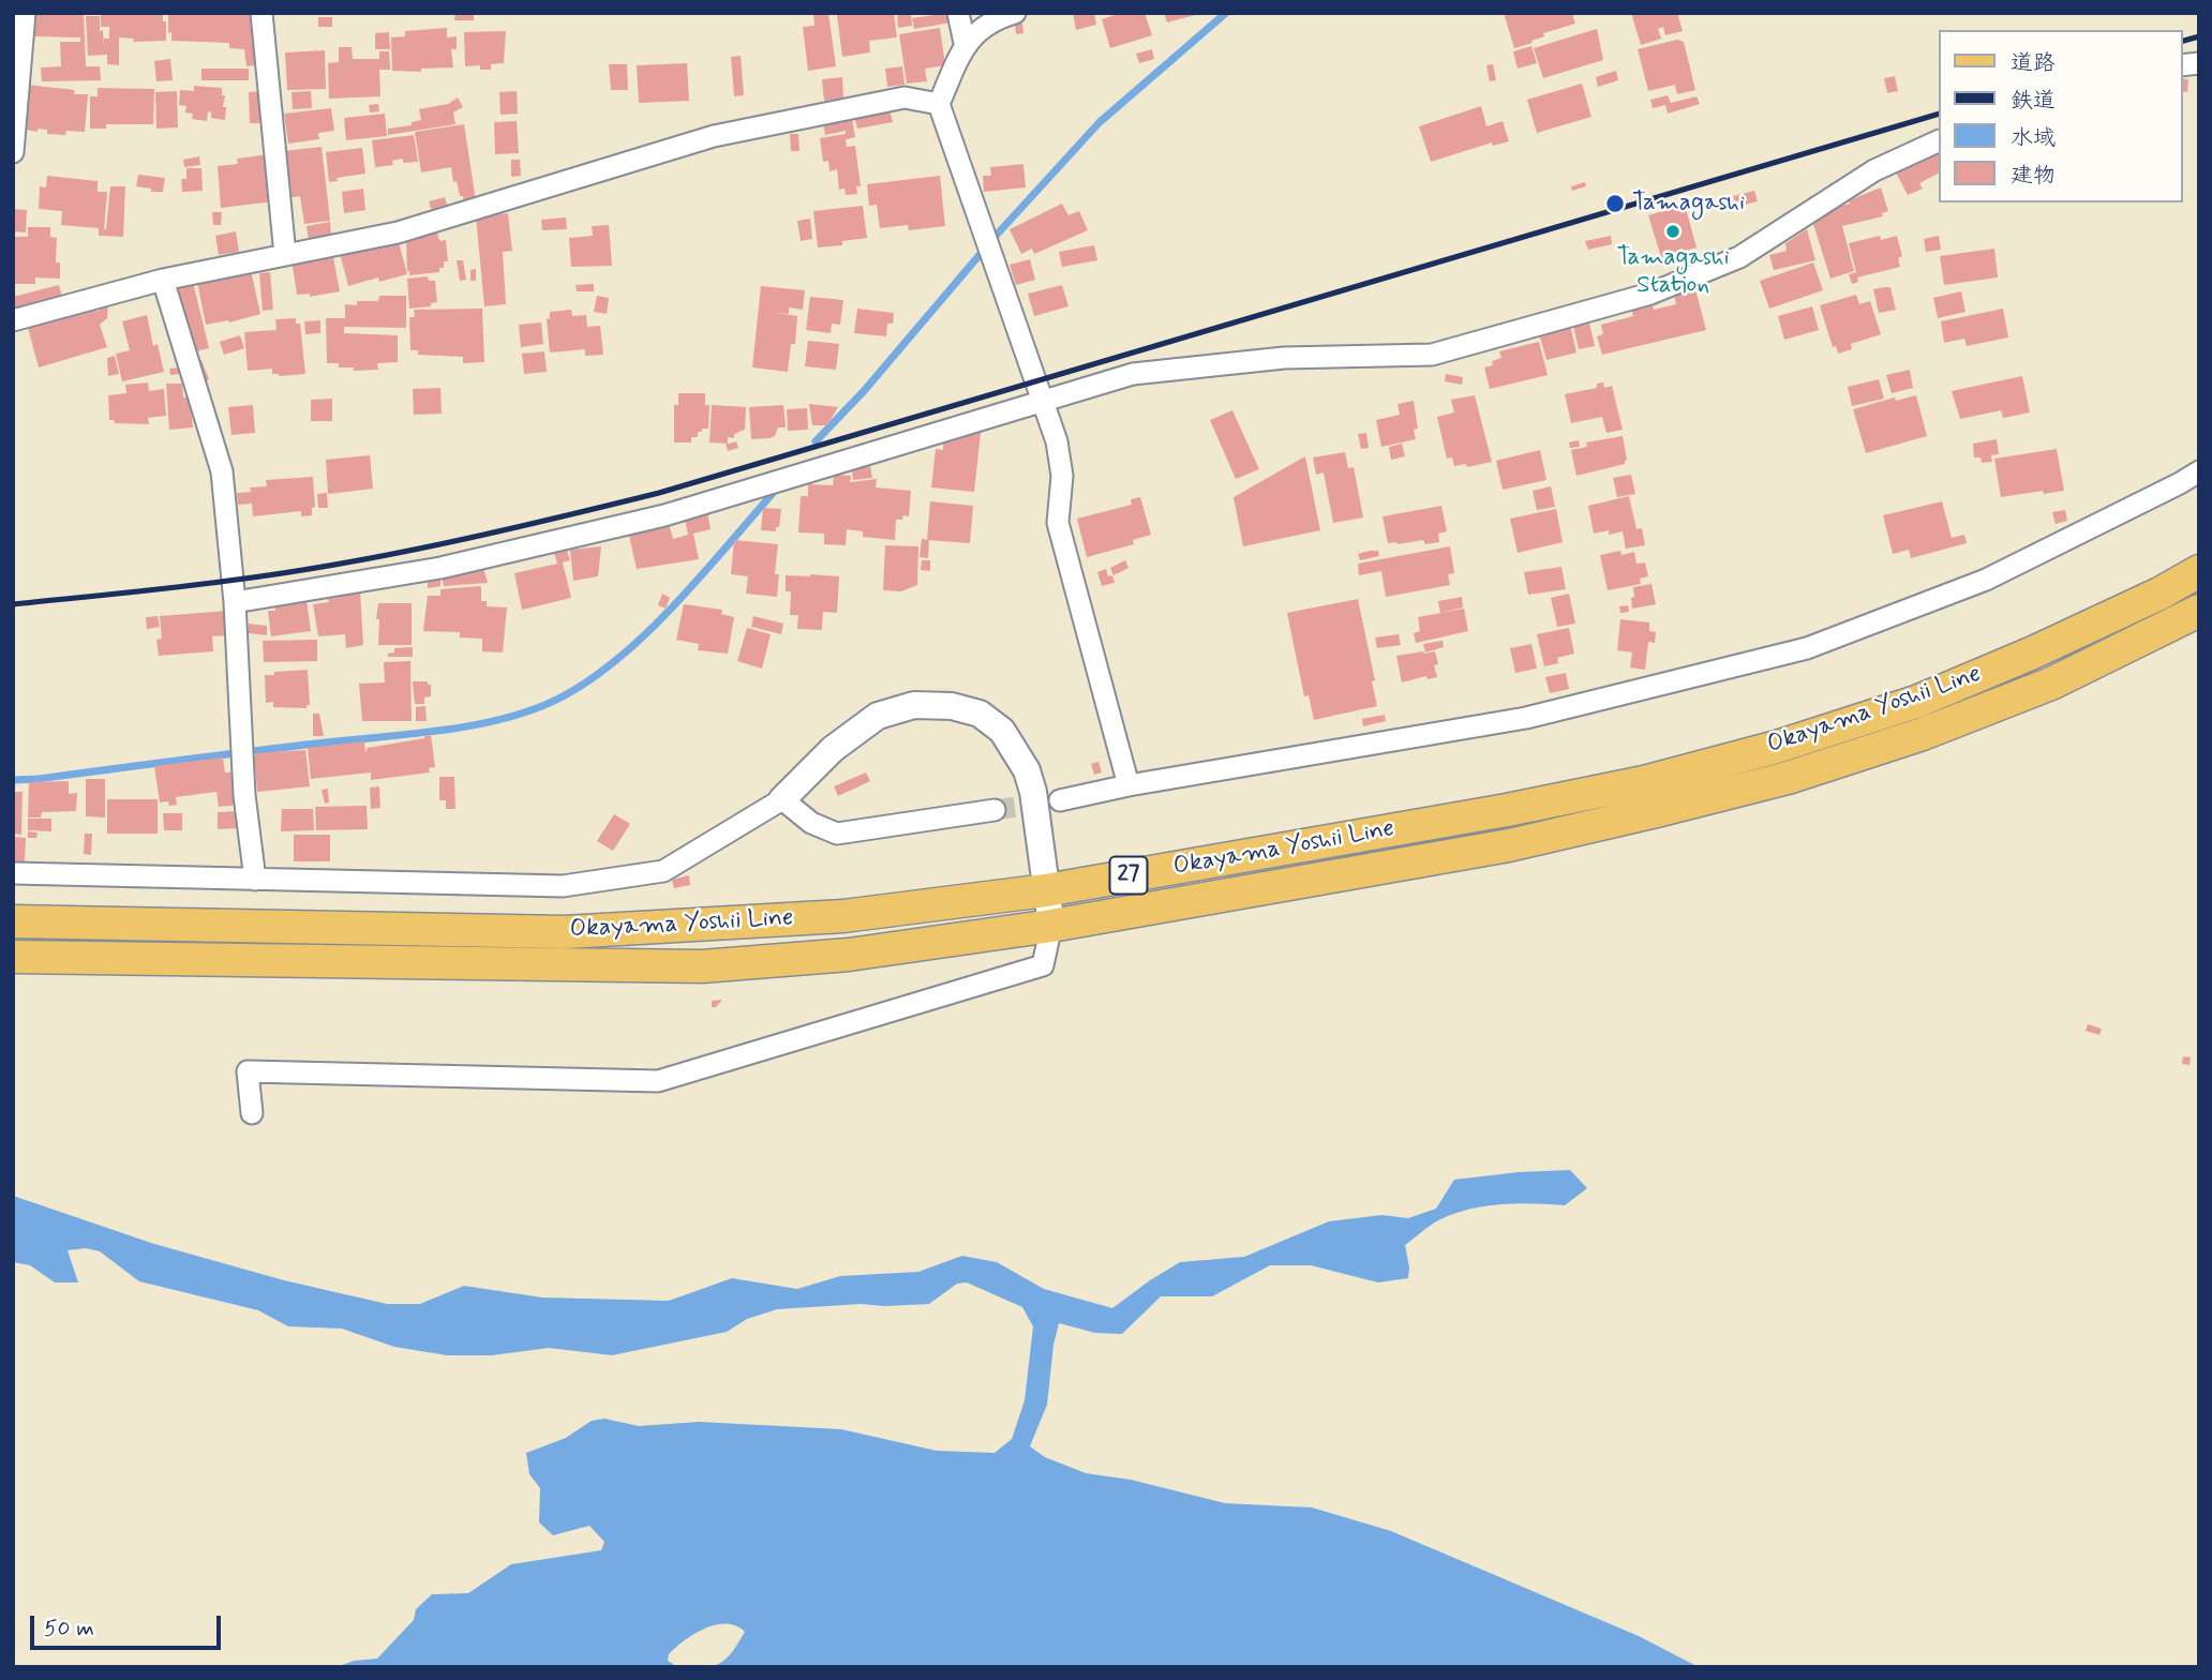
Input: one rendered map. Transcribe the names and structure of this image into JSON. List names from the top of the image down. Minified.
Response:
{"streets":{"main road":["Okayama Yoshii Line","27"]},"places":["Tamagashi","Tamagashi Station"],"legend":["道路","鉄道","水域","建物"],"scale_bar":"50 m"}
